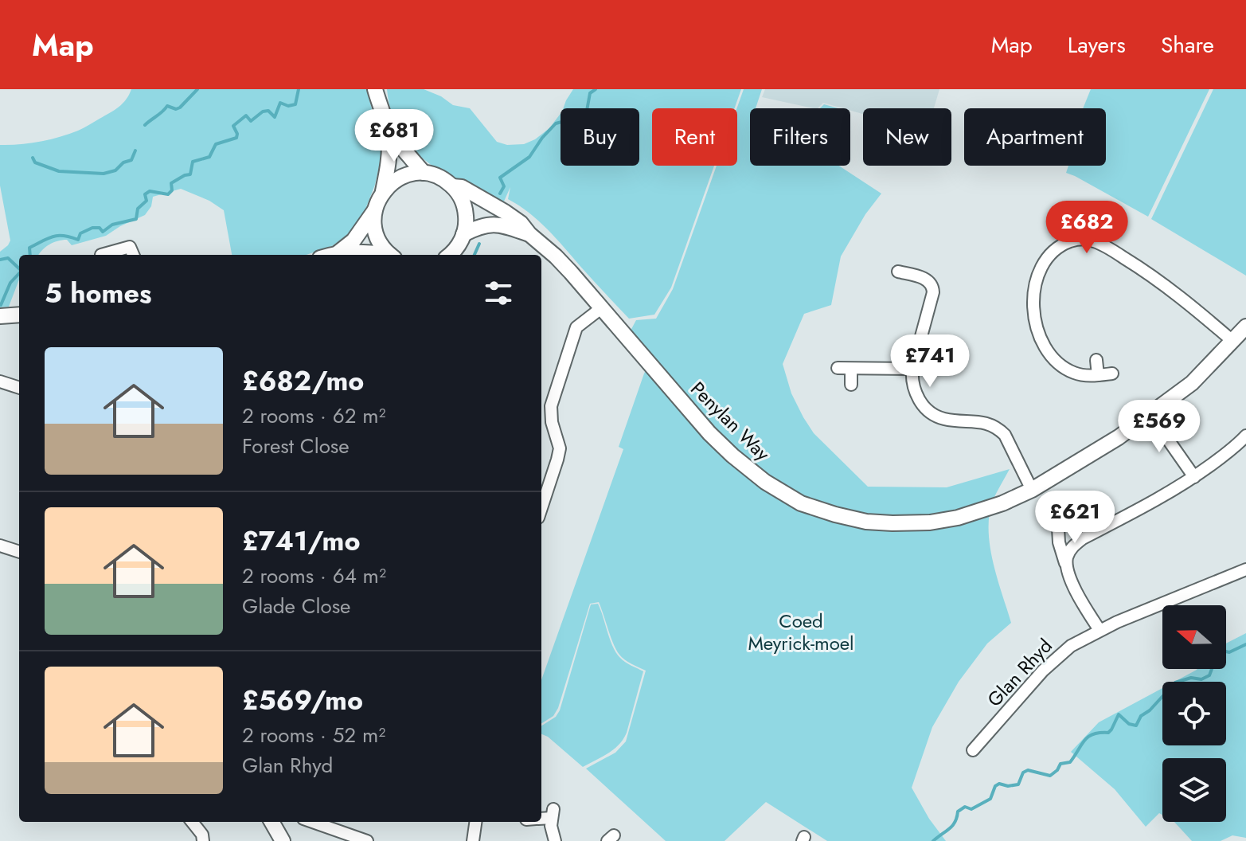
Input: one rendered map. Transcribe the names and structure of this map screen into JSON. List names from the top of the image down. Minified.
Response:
{"streets":{"street":["Penylan Way","Glan Rhyd"]},"parks":["Coed Meyrick-moel"],"north":"left","page":{"header":"Map","nav":["Map","Layers","Share"],"chip":["Buy","Rent","Filters","New","Apartment"],"price":["£681","£682","£741","£569","£621"],"heading":"5 homes","list":[{"name":"£682/mo","note":"2 rooms · 62 m² · Forest Close"},{"name":"£741/mo","note":"2 rooms · 64 m² · Glade Close"},{"name":"£569/mo","note":"2 rooms · 52 m² · Glan Rhyd"}]}}
